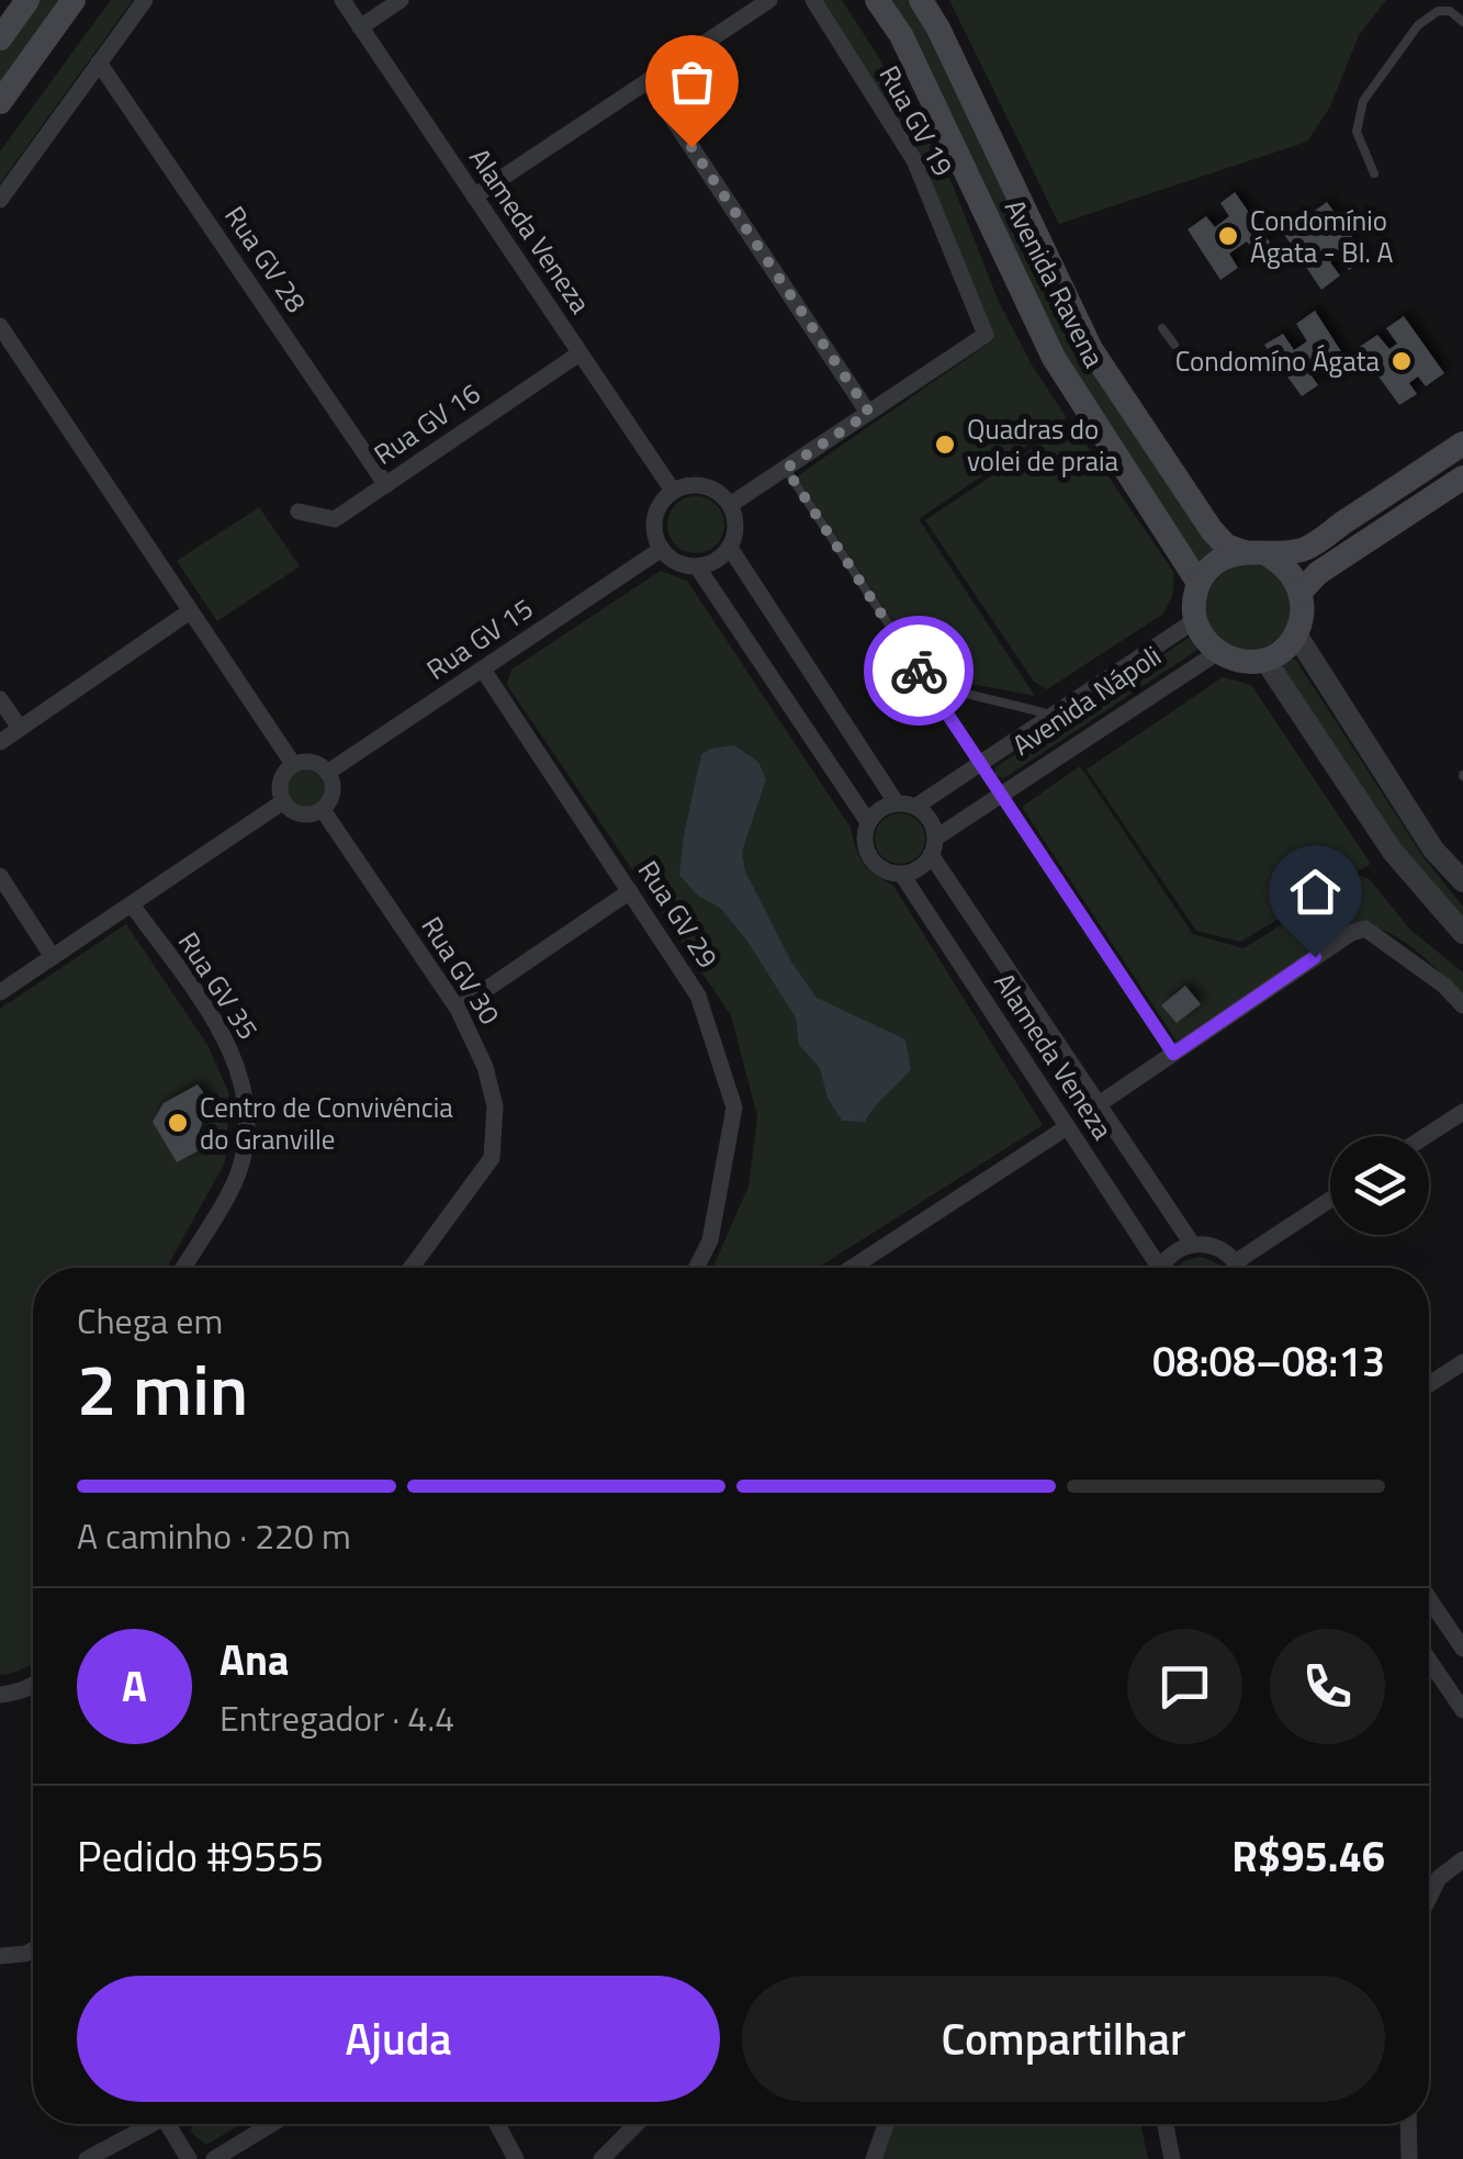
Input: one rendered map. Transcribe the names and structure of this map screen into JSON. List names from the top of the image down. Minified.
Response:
{"streets":{"main road":["Avenida Ravena"],"street":["Rua GV 19","Alameda Veneza","Rua GV 28","Rua GV 16","Rua GV 15","Avenida Nápoli","Rua GV 29","Rua GV 30","Rua GV 35"]},"crossings":[["Alameda Veneza","Rua GV 16"],["Alameda Veneza","Rua GV 15"],["Alameda Veneza","Avenida Nápoli"],["Rua GV 28","Rua GV 16"],["Avenida Ravena","Avenida Nápoli"],["Rua GV 15","Rua GV 29"],["Rua GV 15","Rua GV 30"]],"places":["Condomínio Ágata - Bl. A","Condomíno Ágata","Quadras do volei de praia","Centro de Convivência do Granville"],"page":{"heading":["2 min","Chega em","08:08–08:13"],"panel":["Ana","Entregador · 4.4","Pedido #9555","R$95.46"],"bar":"A caminho · 220 m","round":"A","buttons":["Ajuda","Compartilhar"]}}
